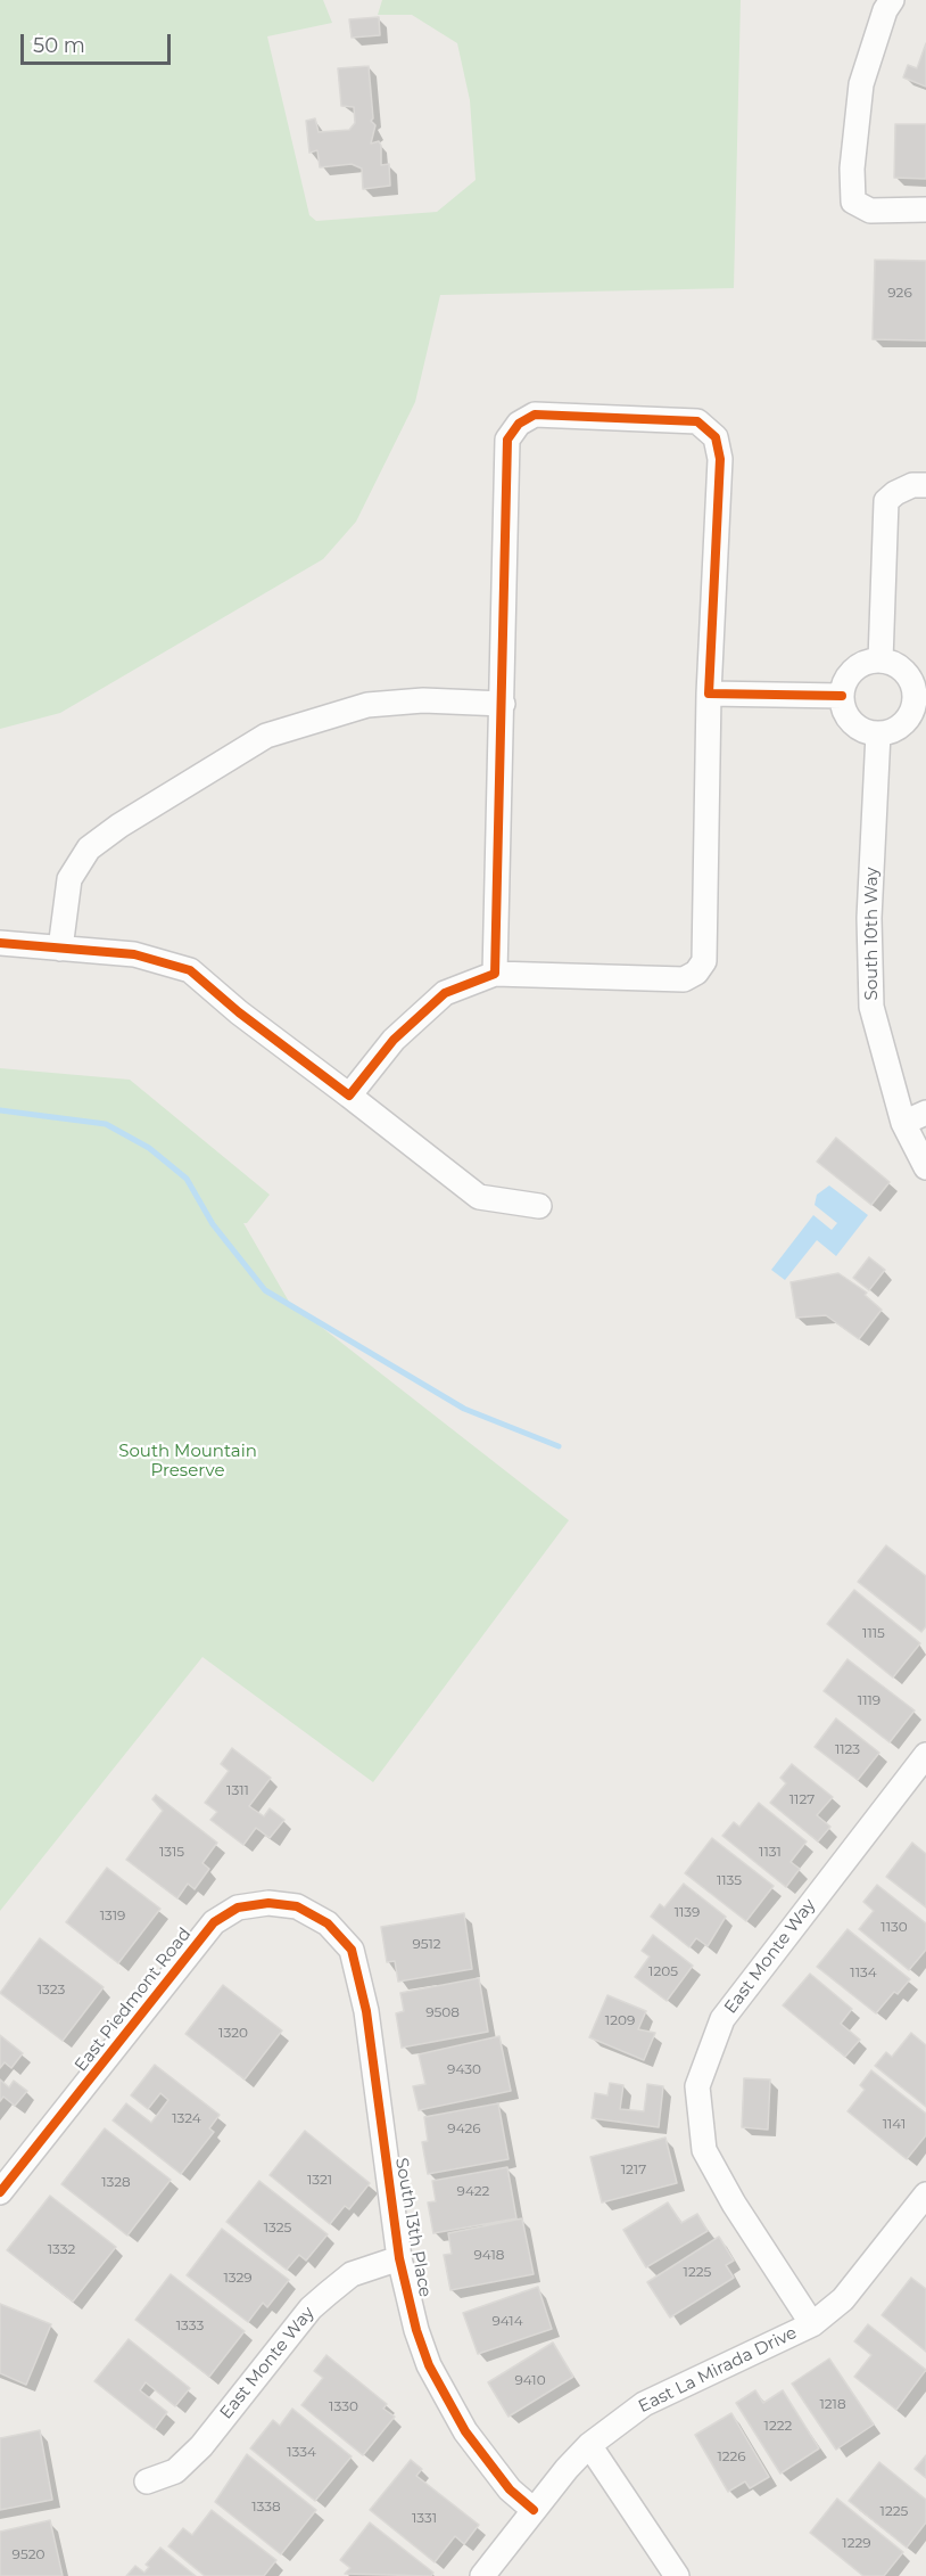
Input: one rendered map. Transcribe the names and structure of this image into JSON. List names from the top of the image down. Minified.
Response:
{"streets":{"street":["South 10th Way","East Monte Way","East Piedmont Road","South 13th Place","East La Mirada Drive"]},"crossings":[["East Monte Way","South 13th Place"],["East Monte Way","East La Mirada Drive"],["East Piedmont Road","South 13th Place"],["South 13th Place","East La Mirada Drive"]],"parks":["South Mountain Preserve"],"house_numbers":["926","1115","1119","1123","1311","1127","1315","1131","1135","1139","1319","1130","9512","1205","1134","1323","9508","1209","1320","9430","1324","1141","9426","1217","1321","1328","9422","1325","1332","9418","1225","1329","9414","1333","9410","1218","1330","1222","1334","1226","1338","1225","1331","1229","9520"],"scale_bar":"50 m"}
